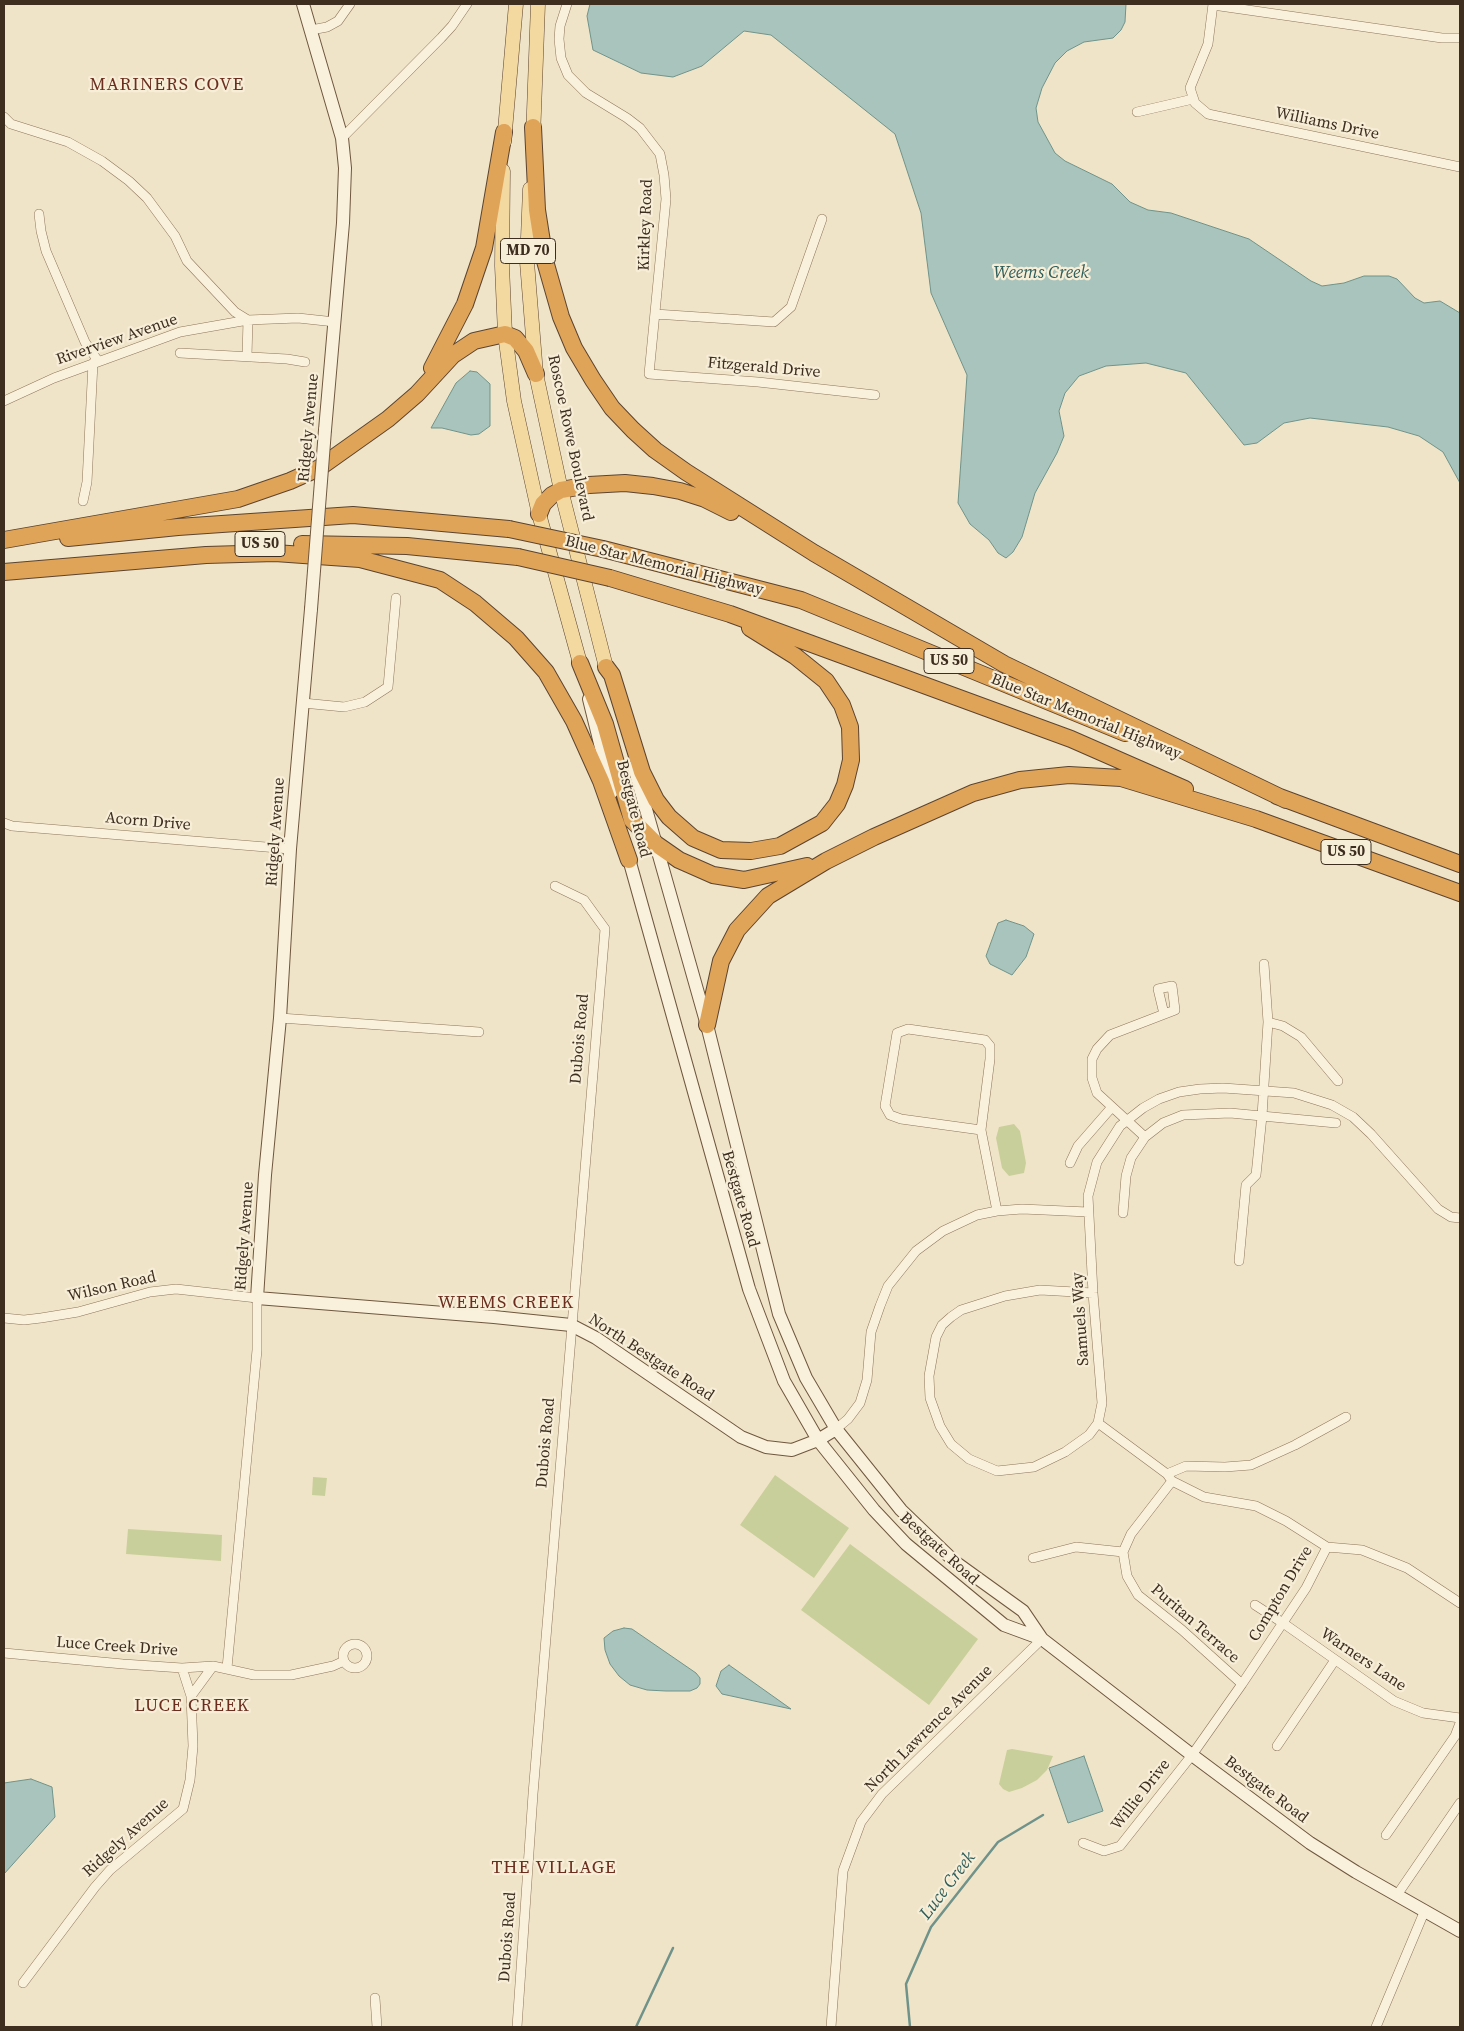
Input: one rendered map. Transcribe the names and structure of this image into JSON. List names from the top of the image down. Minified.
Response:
{"streets":{"highway":["US 50","Blue Star Memorial Highway"],"main road":["MD 70","Ridgely Avenue","Roscoe Rowe Boulevard","Bestgate Road","North Bestgate Road"],"street":["Williams Drive","Kirkley Road","Riverview Avenue","Fitzgerald Drive","Acorn Drive","Dubois Road","Wilson Road","Samuels Way","Compton Drive","Puritan Terrace","Luce Creek Drive","Warners Lane","North Lawrence Avenue","Willie Drive"]},"crossings":[["Kirkley Road","Fitzgerald Drive"],["MD 70","Bestgate Road"],["Riverview Avenue","Ridgely Avenue"],["Ridgely Avenue","Acorn Drive"],["Ridgely Avenue","Wilson Road"],["Ridgely Avenue","North Bestgate Road"],["Ridgely Avenue","Luce Creek Drive"],["Roscoe Rowe Boulevard","Bestgate Road"],["US 50","Blue Star Memorial Highway"],["Bestgate Road","North Bestgate Road"],["Bestgate Road","Compton Drive"],["Bestgate Road","North Lawrence Avenue"],["Bestgate Road","Willie Drive"],["Dubois Road","North Bestgate Road"],["Wilson Road","North Bestgate Road"],["Compton Drive","Puritan Terrace"],["Compton Drive","Warners Lane"],["Compton Drive","Willie Drive"]],"districts":["MARINERS COVE","WEEMS CREEK","LUCE CREEK","THE VILLAGE"],"water":["Weems Creek","Luce Creek"]}
